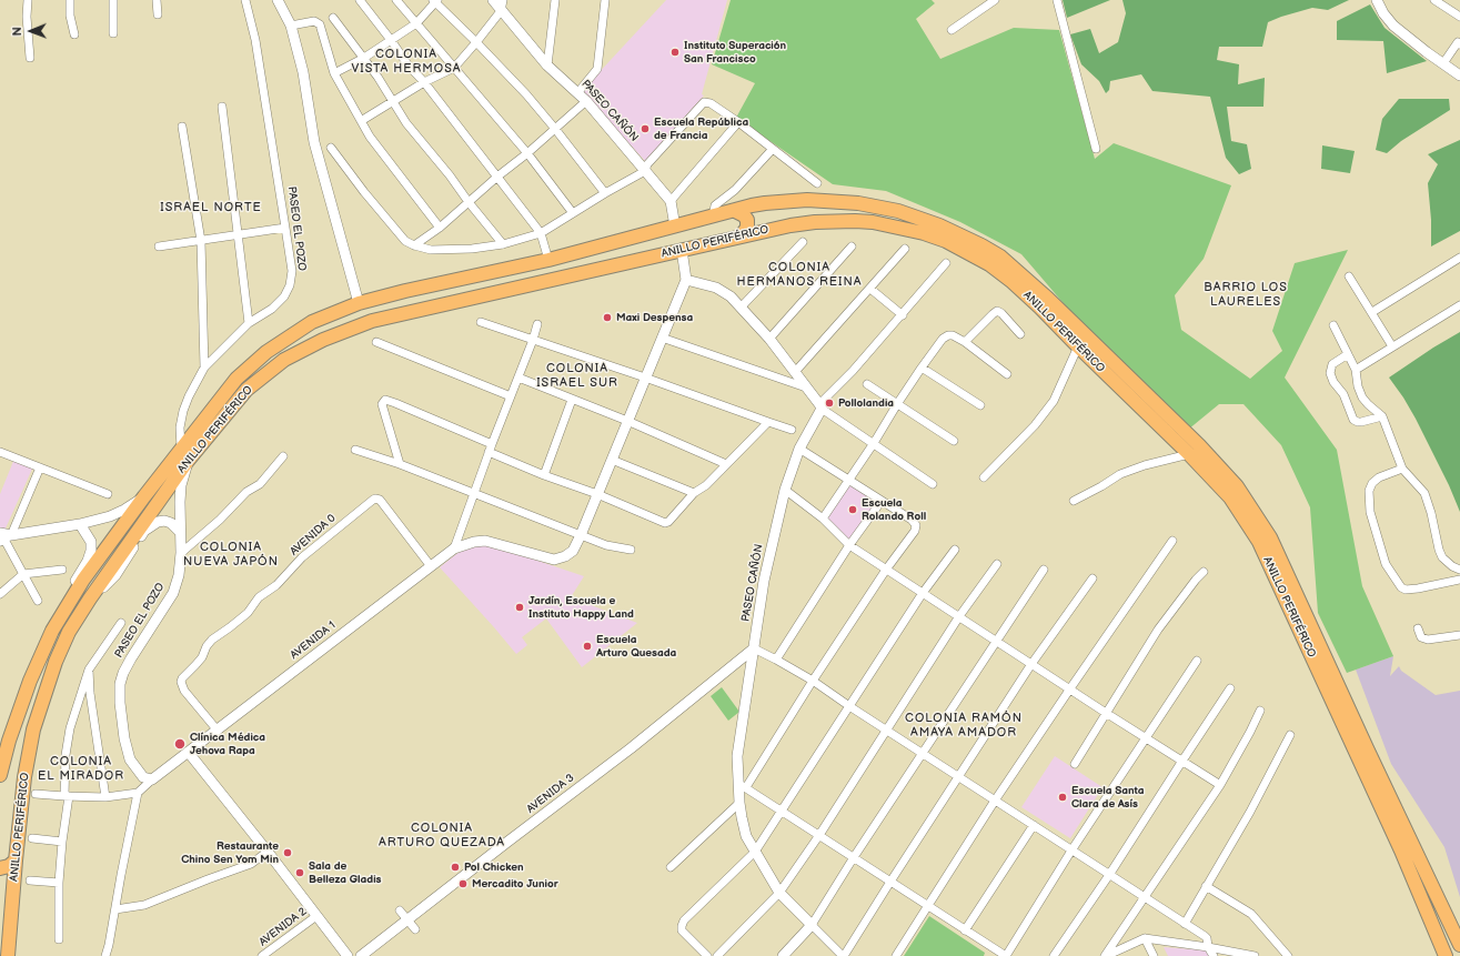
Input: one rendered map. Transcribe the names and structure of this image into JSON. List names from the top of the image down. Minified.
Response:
{"streets":{"highway":["ANILLO PERIFÉRICO"],"street":["PASEO CAÑÓN","PASEO EL POZO","AVENIDA 0","AVENIDA 1","AVENIDA 3","AVENIDA 2"]},"crossings":[["PASEO CAÑÓN","AVENIDA 3"],["PASEO EL POZO","ANILLO PERIFÉRICO"],["AVENIDA 0","AVENIDA 1"]],"districts":["COLONIA VISTA HERMOSA","ISRAEL NORTE","COLONIA HERMANOS REINA","BARRIO LOS LAURELES","COLONIA ISRAEL SUR","COLONIA NUEVA JAPÓN","COLONIA RAMÓN AMAYA AMADOR","COLONIA EL MIRADOR","COLONIA ARTURO QUEZADA"],"places":["Instituto Superación San Francisco","Escuela República de Francia","Maxi Despensa","Pollolandia","Escuela Rolando Roll","Jardín, Escuela e Instituto Happy Land","Escuela Arturo Quesada","Clínica Médica Jehova Rapa","Escuela Santa Clara de Asís","Restaurante Chino Sen Yom Min","Pol Chicken","Sala de Belleza Gladis","Mercadito Junior"],"north":"left"}
